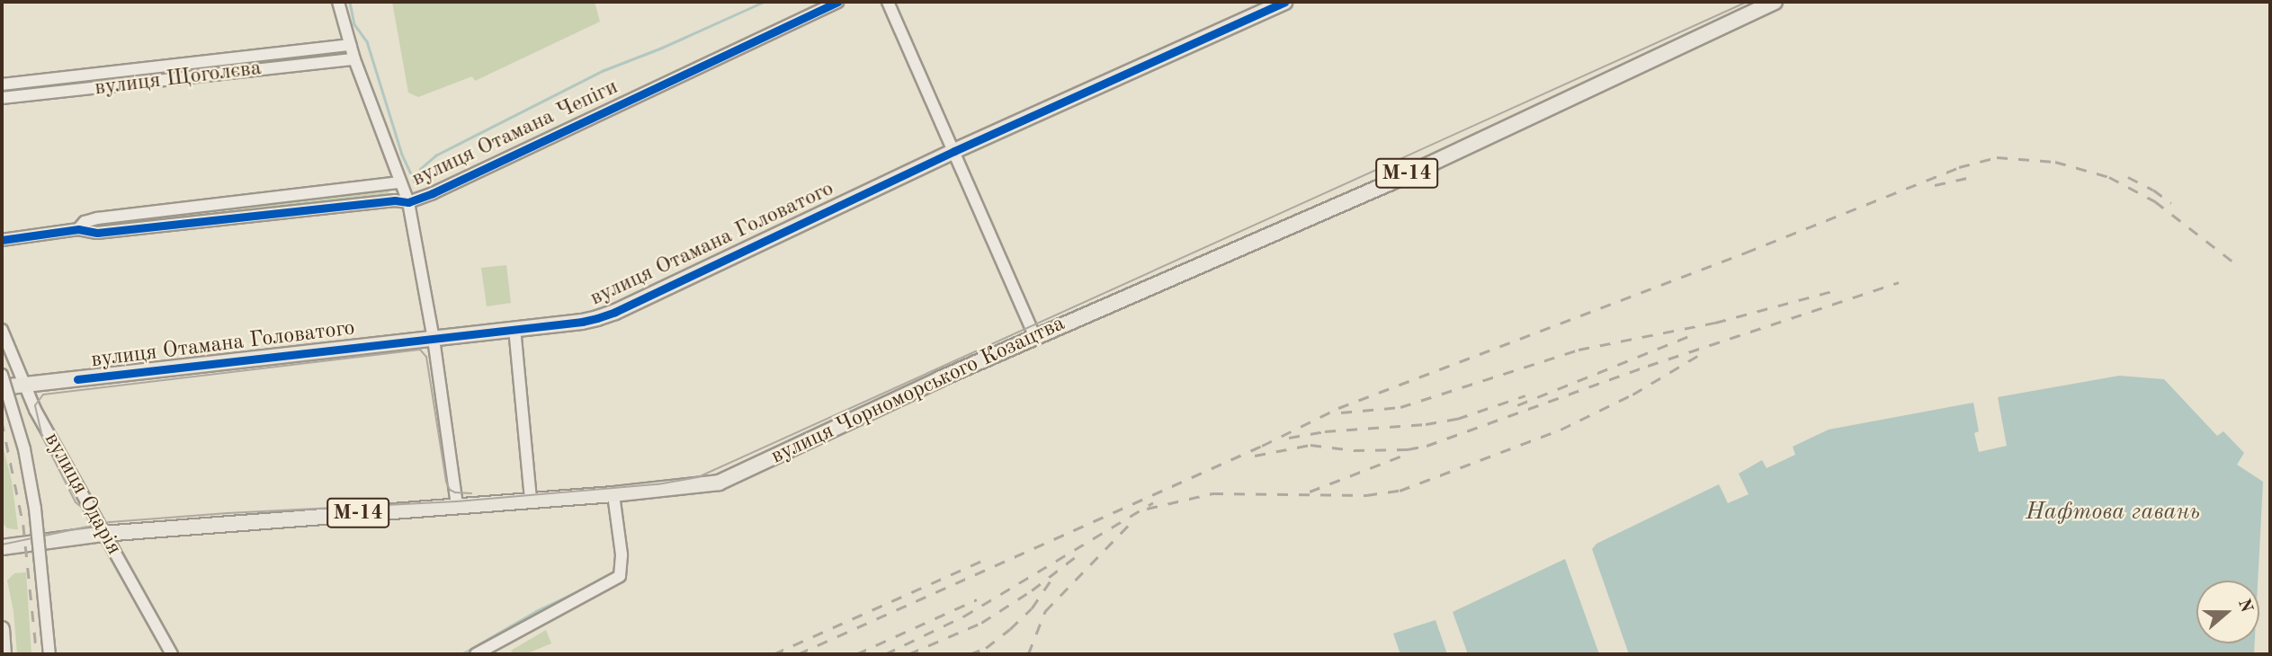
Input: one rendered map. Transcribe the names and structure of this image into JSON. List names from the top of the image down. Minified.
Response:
{"streets":{"main road":["М-14","вулиця Отамана Головатого","вулиця Чорноморського Козацтва"],"street":["вулиця Щоголєва","вулиця Отамана Чепіги","вулиця Одарія"]},"crossings":[["вулиця Отамана Головатого","вулиця Одарія"],["вулиця Чорноморського Козацтва","вулиця Одарія"]],"water":["Нафтова гавань"],"north":"right"}
